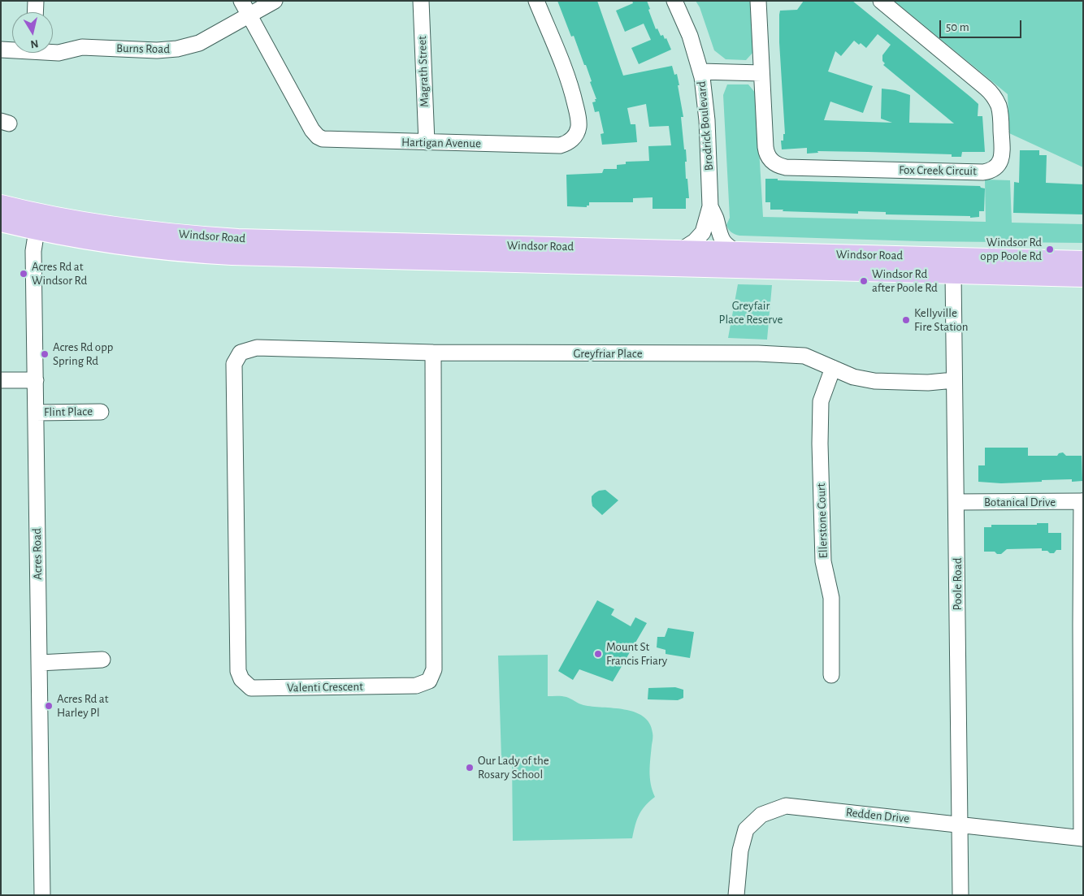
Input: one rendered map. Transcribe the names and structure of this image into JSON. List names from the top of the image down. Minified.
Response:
{"streets":{"main road":["Windsor Road"],"street":["Burns Road","Magrath Street","Brodrick Boulevard","Hartigan Avenue","Fox Creek Circuit","Greyfriar Place","Flint Place","Botanical Drive","Ellerstone Court","Acres Road","Poole Road","Valenti Crescent","Redden Drive"]},"crossings":[["Burns Road","Hartigan Avenue"],["Magrath Street","Hartigan Avenue"],["Brodrick Boulevard","Windsor Road"],["Windsor Road","Acres Road"],["Windsor Road","Poole Road"],["Greyfriar Place","Ellerstone Court"],["Greyfriar Place","Poole Road"],["Greyfriar Place","Valenti Crescent"],["Flint Place","Acres Road"],["Botanical Drive","Poole Road"],["Poole Road","Redden Drive"]],"parks":["Greyfair Place Reserve"],"places":["Windsor Rd opp Poole Rd","Acres Rd at Windsor Rd","Windsor Rd after Poole Rd","Kellyville Fire Station","Acres Rd opp Spring Rd","Mount St Francis Friary","Acres Rd at Harley Pl","Our Lady of the Rosary School"],"scale_bar":"50 m","north":"bottom"}
